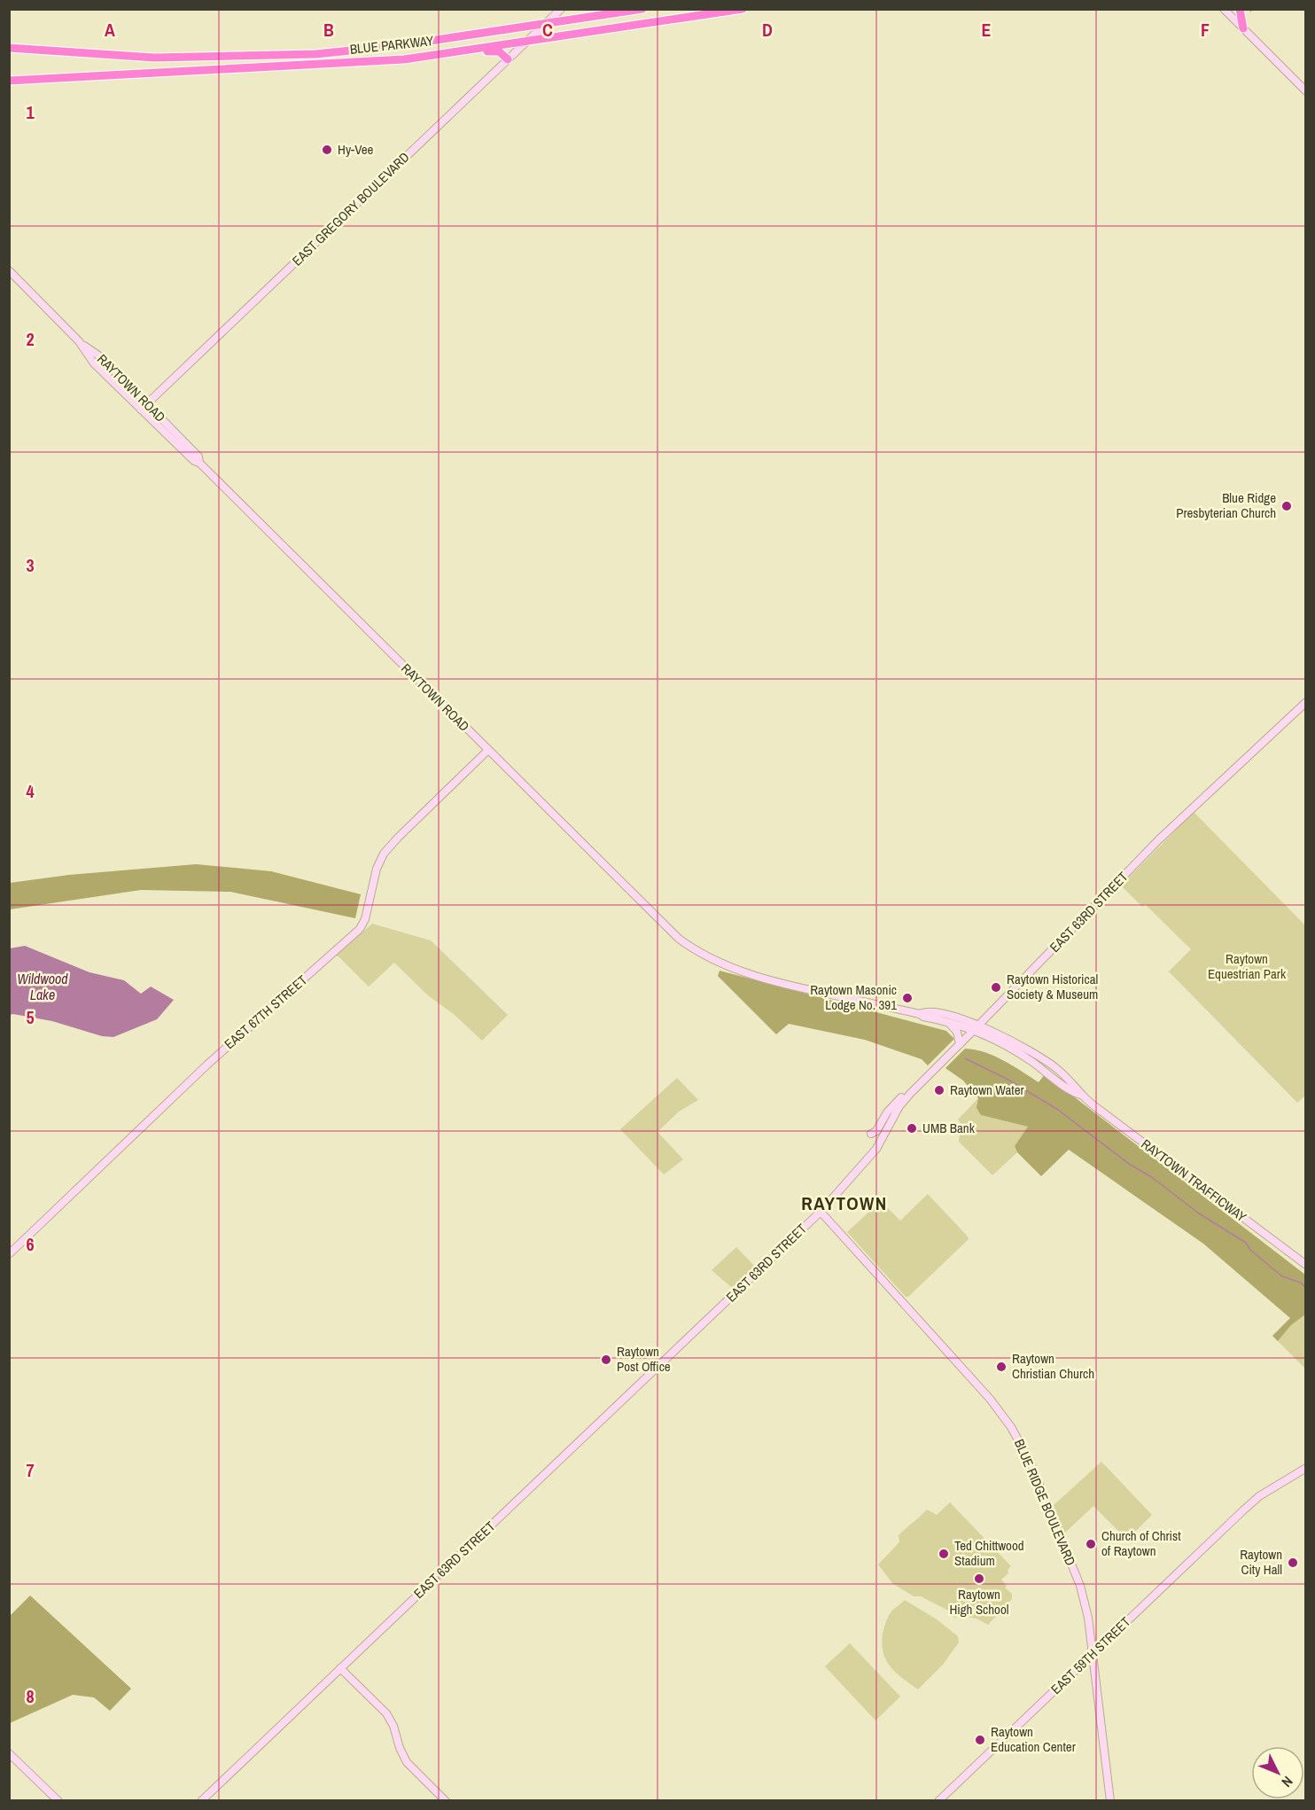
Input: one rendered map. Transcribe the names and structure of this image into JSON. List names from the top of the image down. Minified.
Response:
{"streets":{"highway":["BLUE PARKWAY"],"street":["EAST GREGORY BOULEVARD","RAYTOWN ROAD","EAST 63RD STREET","EAST 67TH STREET","RAYTOWN TRAFFICWAY","BLUE RIDGE BOULEVARD","EAST 59TH STREET"]},"crossings":[["BLUE PARKWAY","EAST GREGORY BOULEVARD"],["EAST GREGORY BOULEVARD","RAYTOWN ROAD"],["RAYTOWN ROAD","EAST 67TH STREET"],["RAYTOWN ROAD","RAYTOWN TRAFFICWAY"],["EAST 63RD STREET","RAYTOWN TRAFFICWAY"],["EAST 63RD STREET","BLUE RIDGE BOULEVARD"],["BLUE RIDGE BOULEVARD","EAST 59TH STREET"]],"districts":["RAYTOWN"],"water":["Wildwood Lake"],"parks":["Raytown Equestrian Park"],"places":["Hy-Vee","Blue Ridge Presbyterian Church","Raytown Historical Society & Museum","Raytown Masonic Lodge No. 391","Raytown Water","UMB Bank","Raytown Post Office","Raytown Christian Church","Church of Christ of Raytown","Ted Chittwood Stadium","Raytown City Hall","Raytown High School","Raytown Education Center"],"north":"bottom right","grid":{"columns":["A","B","C","D","E","F"],"rows":["1","2","3","4","5","6","7","8"]}}
